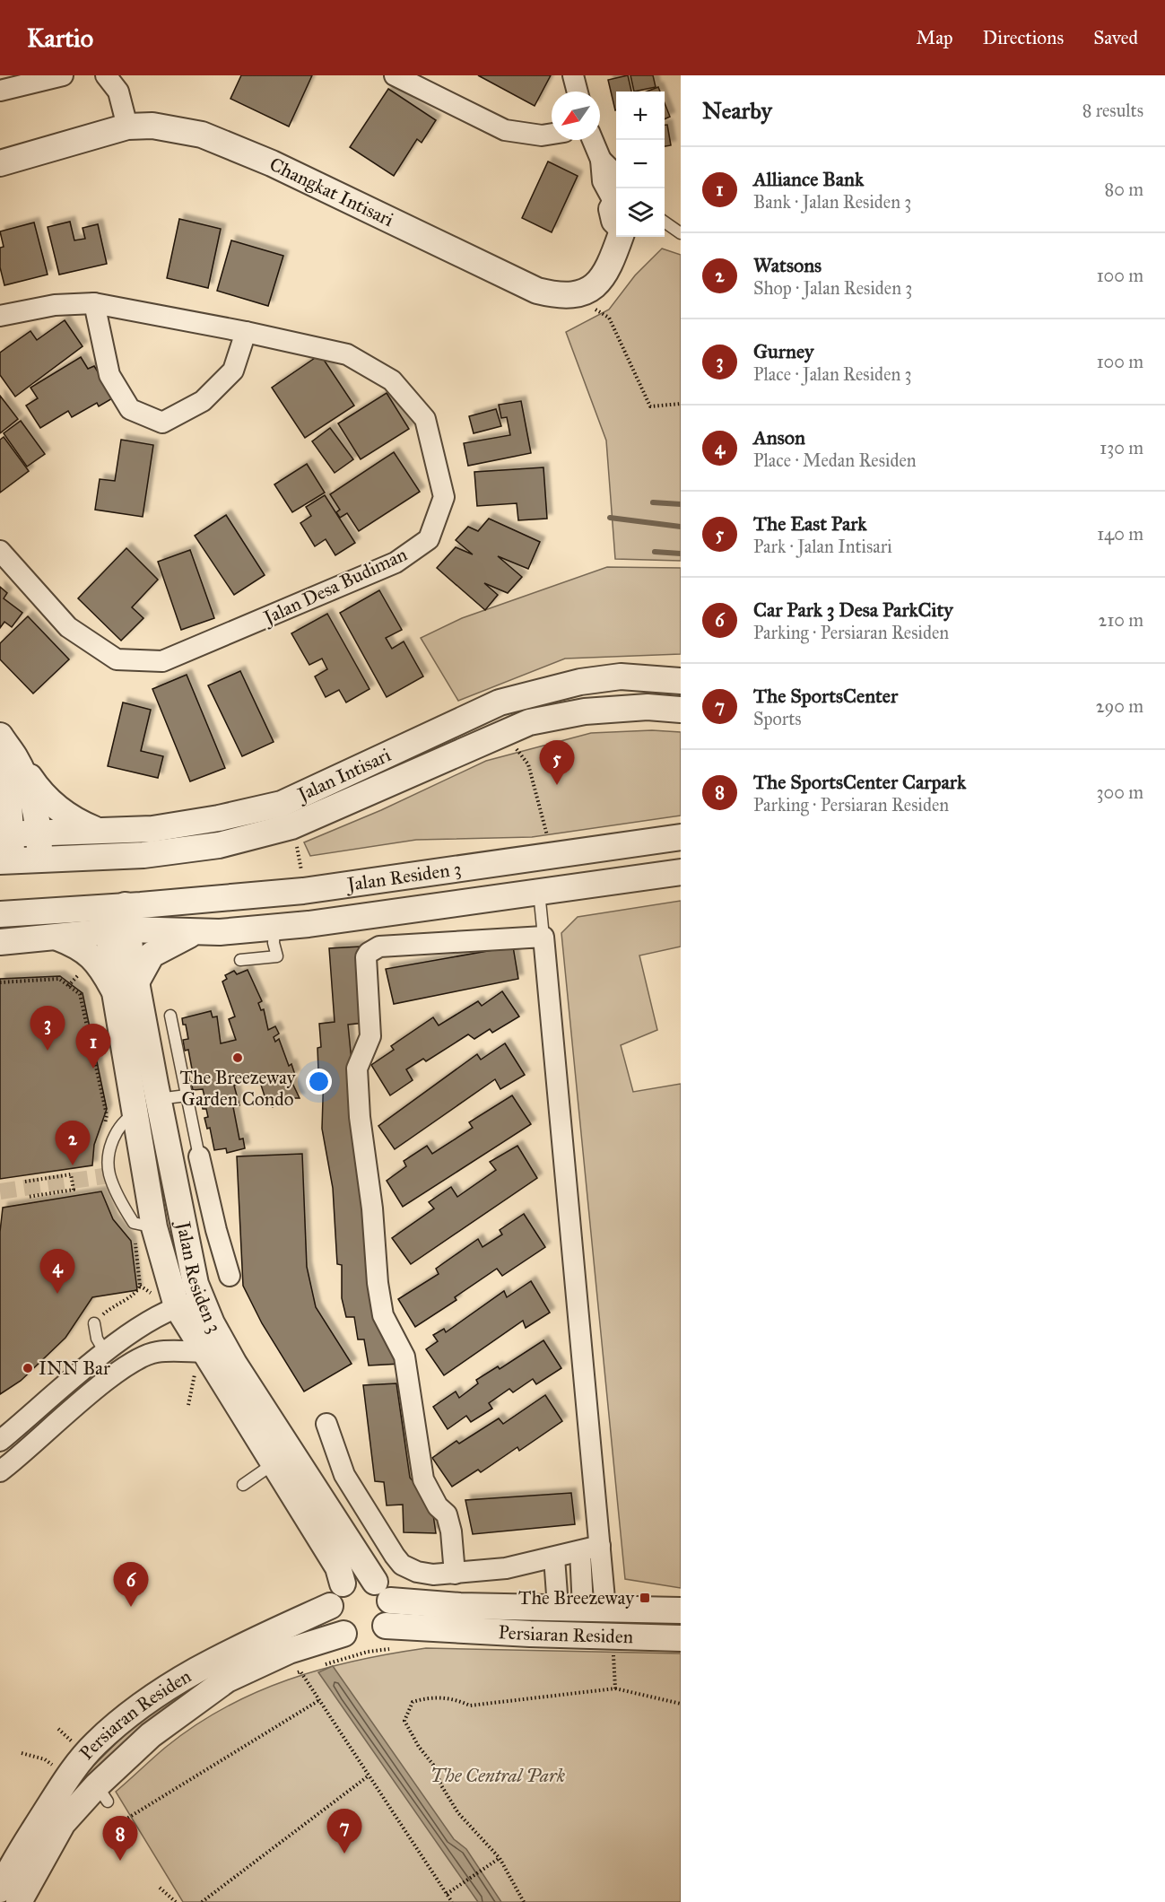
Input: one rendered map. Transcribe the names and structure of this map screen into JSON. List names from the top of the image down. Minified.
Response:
{"streets":{"street":["Changkat Intisari","Jalan Desa Budiman","Jalan Intisari","Jalan Residen 3","Persiaran Residen"]},"crossings":[["Jalan Residen 3","Persiaran Residen"]],"parks":["The Central Park"],"places":{"other":["The Breezeway Garden Condo","INN Bar"],"transit":["The Breezeway"]},"north":"bottom left","page":{"header":"Kartio","nav":["Map","Directions","Saved"],"heading":["Nearby","8 results"],"map_buttons":["+","−"],"list":[{"mark":"1","name":"Alliance Bank","note":"Bank · Jalan Residen 3","value":"80 m"},{"mark":"2","name":"Watsons","note":"Shop · Jalan Residen 3","value":"100 m"},{"mark":"3","name":"Gurney","note":"Place · Jalan Residen 3","value":"100 m"},{"mark":"4","name":"Anson","note":"Place · Medan Residen","value":"130 m"},{"mark":"5","name":"The East Park","note":"Park · Jalan Intisari","value":"140 m"},{"mark":"6","name":"Car Park 3 Desa ParkCity","note":"Parking · Persiaran Residen","value":"210 m"},{"mark":"7","name":"The SportsCenter","note":"Sports","value":"290 m"},{"mark":"8","name":"The SportsCenter Carpark","note":"Parking · Persiaran Residen","value":"300 m"}],"pins":["5","3","1","2","4","6","7","8"]}}
